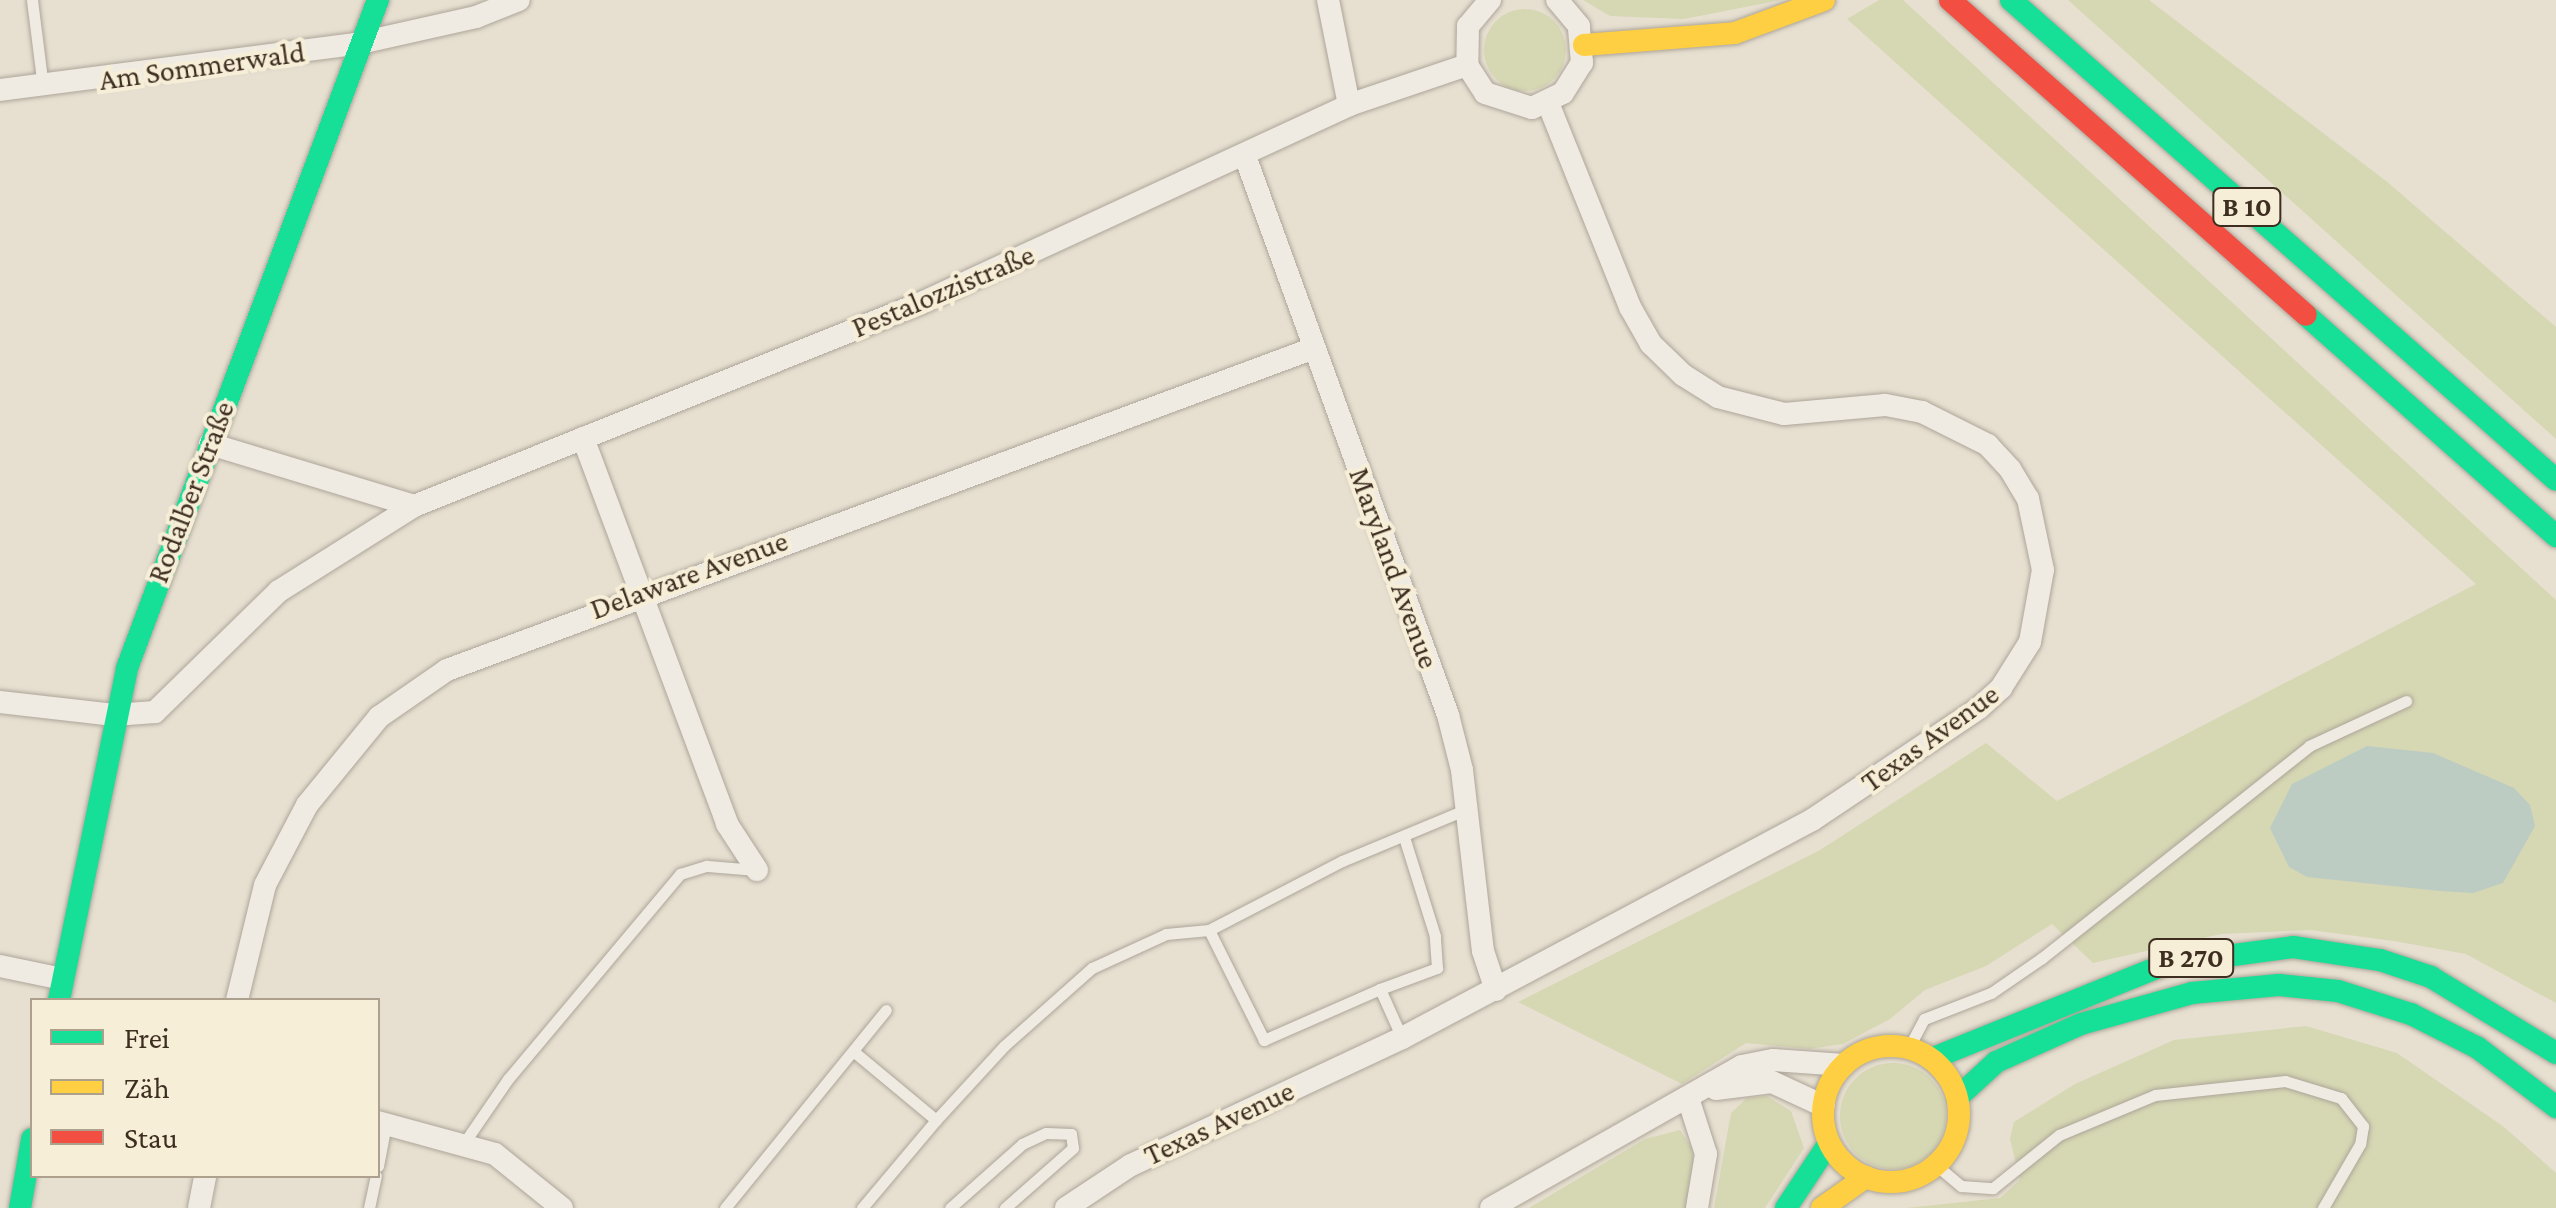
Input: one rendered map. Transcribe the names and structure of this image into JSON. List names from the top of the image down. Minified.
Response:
{"streets":{"main road":["B 10","Rodalber Straße","B 270"],"street":["Am Sommerwald","Pestalozzistraße","Maryland Avenue","Delaware Avenue","Texas Avenue"]},"crossings":[["Am Sommerwald","Rodalber Straße"],["Pestalozzistraße","Rodalber Straße"],["Pestalozzistraße","Maryland Avenue"],["Maryland Avenue","Delaware Avenue"],["Maryland Avenue","Texas Avenue"]],"legend":["Frei","Zäh","Stau"]}
